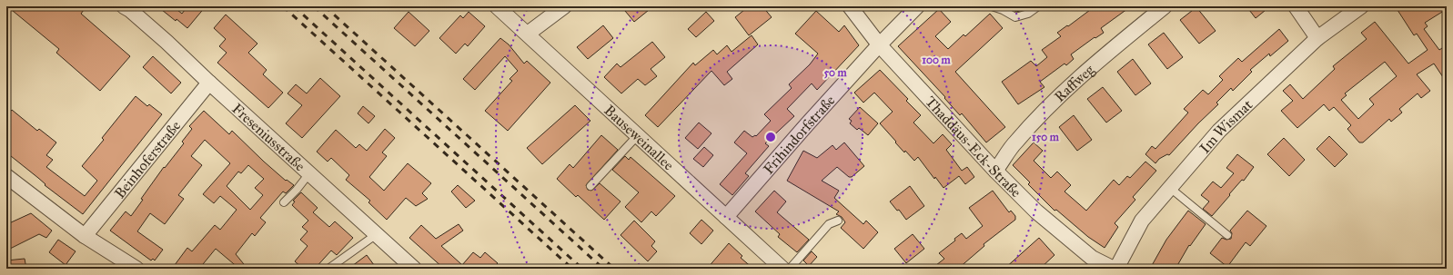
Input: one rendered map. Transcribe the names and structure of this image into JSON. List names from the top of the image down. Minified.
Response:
{"streets":{"street":["Raffweg","Im Wismat","Frihindorfstraße","Freseniusstraße","Bauseweinallee","Thaddäus-Eck-Straße","Beinhoferstraße"]},"crossings":[["Raffweg","Thaddäus-Eck-Straße"],["Frihindorfstraße","Bauseweinallee"],["Frihindorfstraße","Thaddäus-Eck-Straße"],["Freseniusstraße","Beinhoferstraße"]],"rings":["100 m","50 m","150 m"]}
